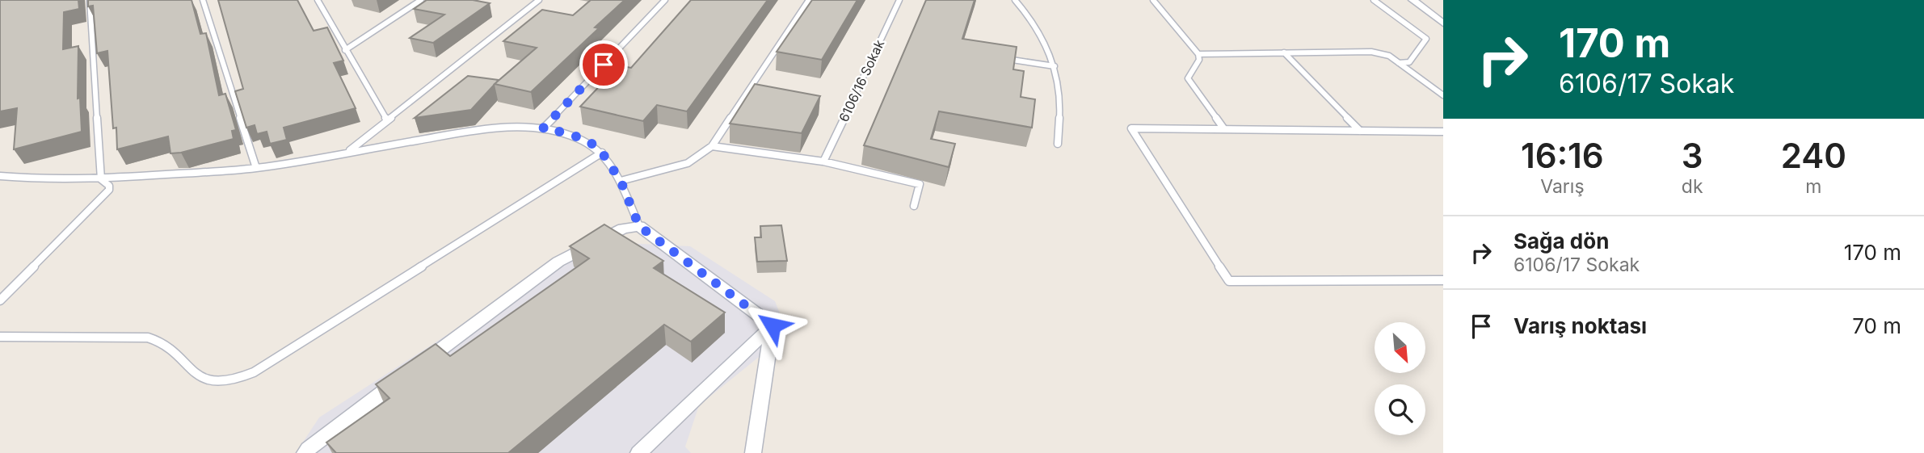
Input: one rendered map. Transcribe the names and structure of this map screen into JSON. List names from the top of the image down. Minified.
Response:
{"streets":{"lane":["6106/16 Sokak"]},"north":"bottom right","page":{"turn":["170 m","6106/17 Sokak"],"eta":["16:16","Varış","3","dk","240","m"],"list":[{"name":"Sağa dön","note":"6106/17 Sokak","value":"170 m"},{"name":"Varış noktası","value":"70 m"}]}}
